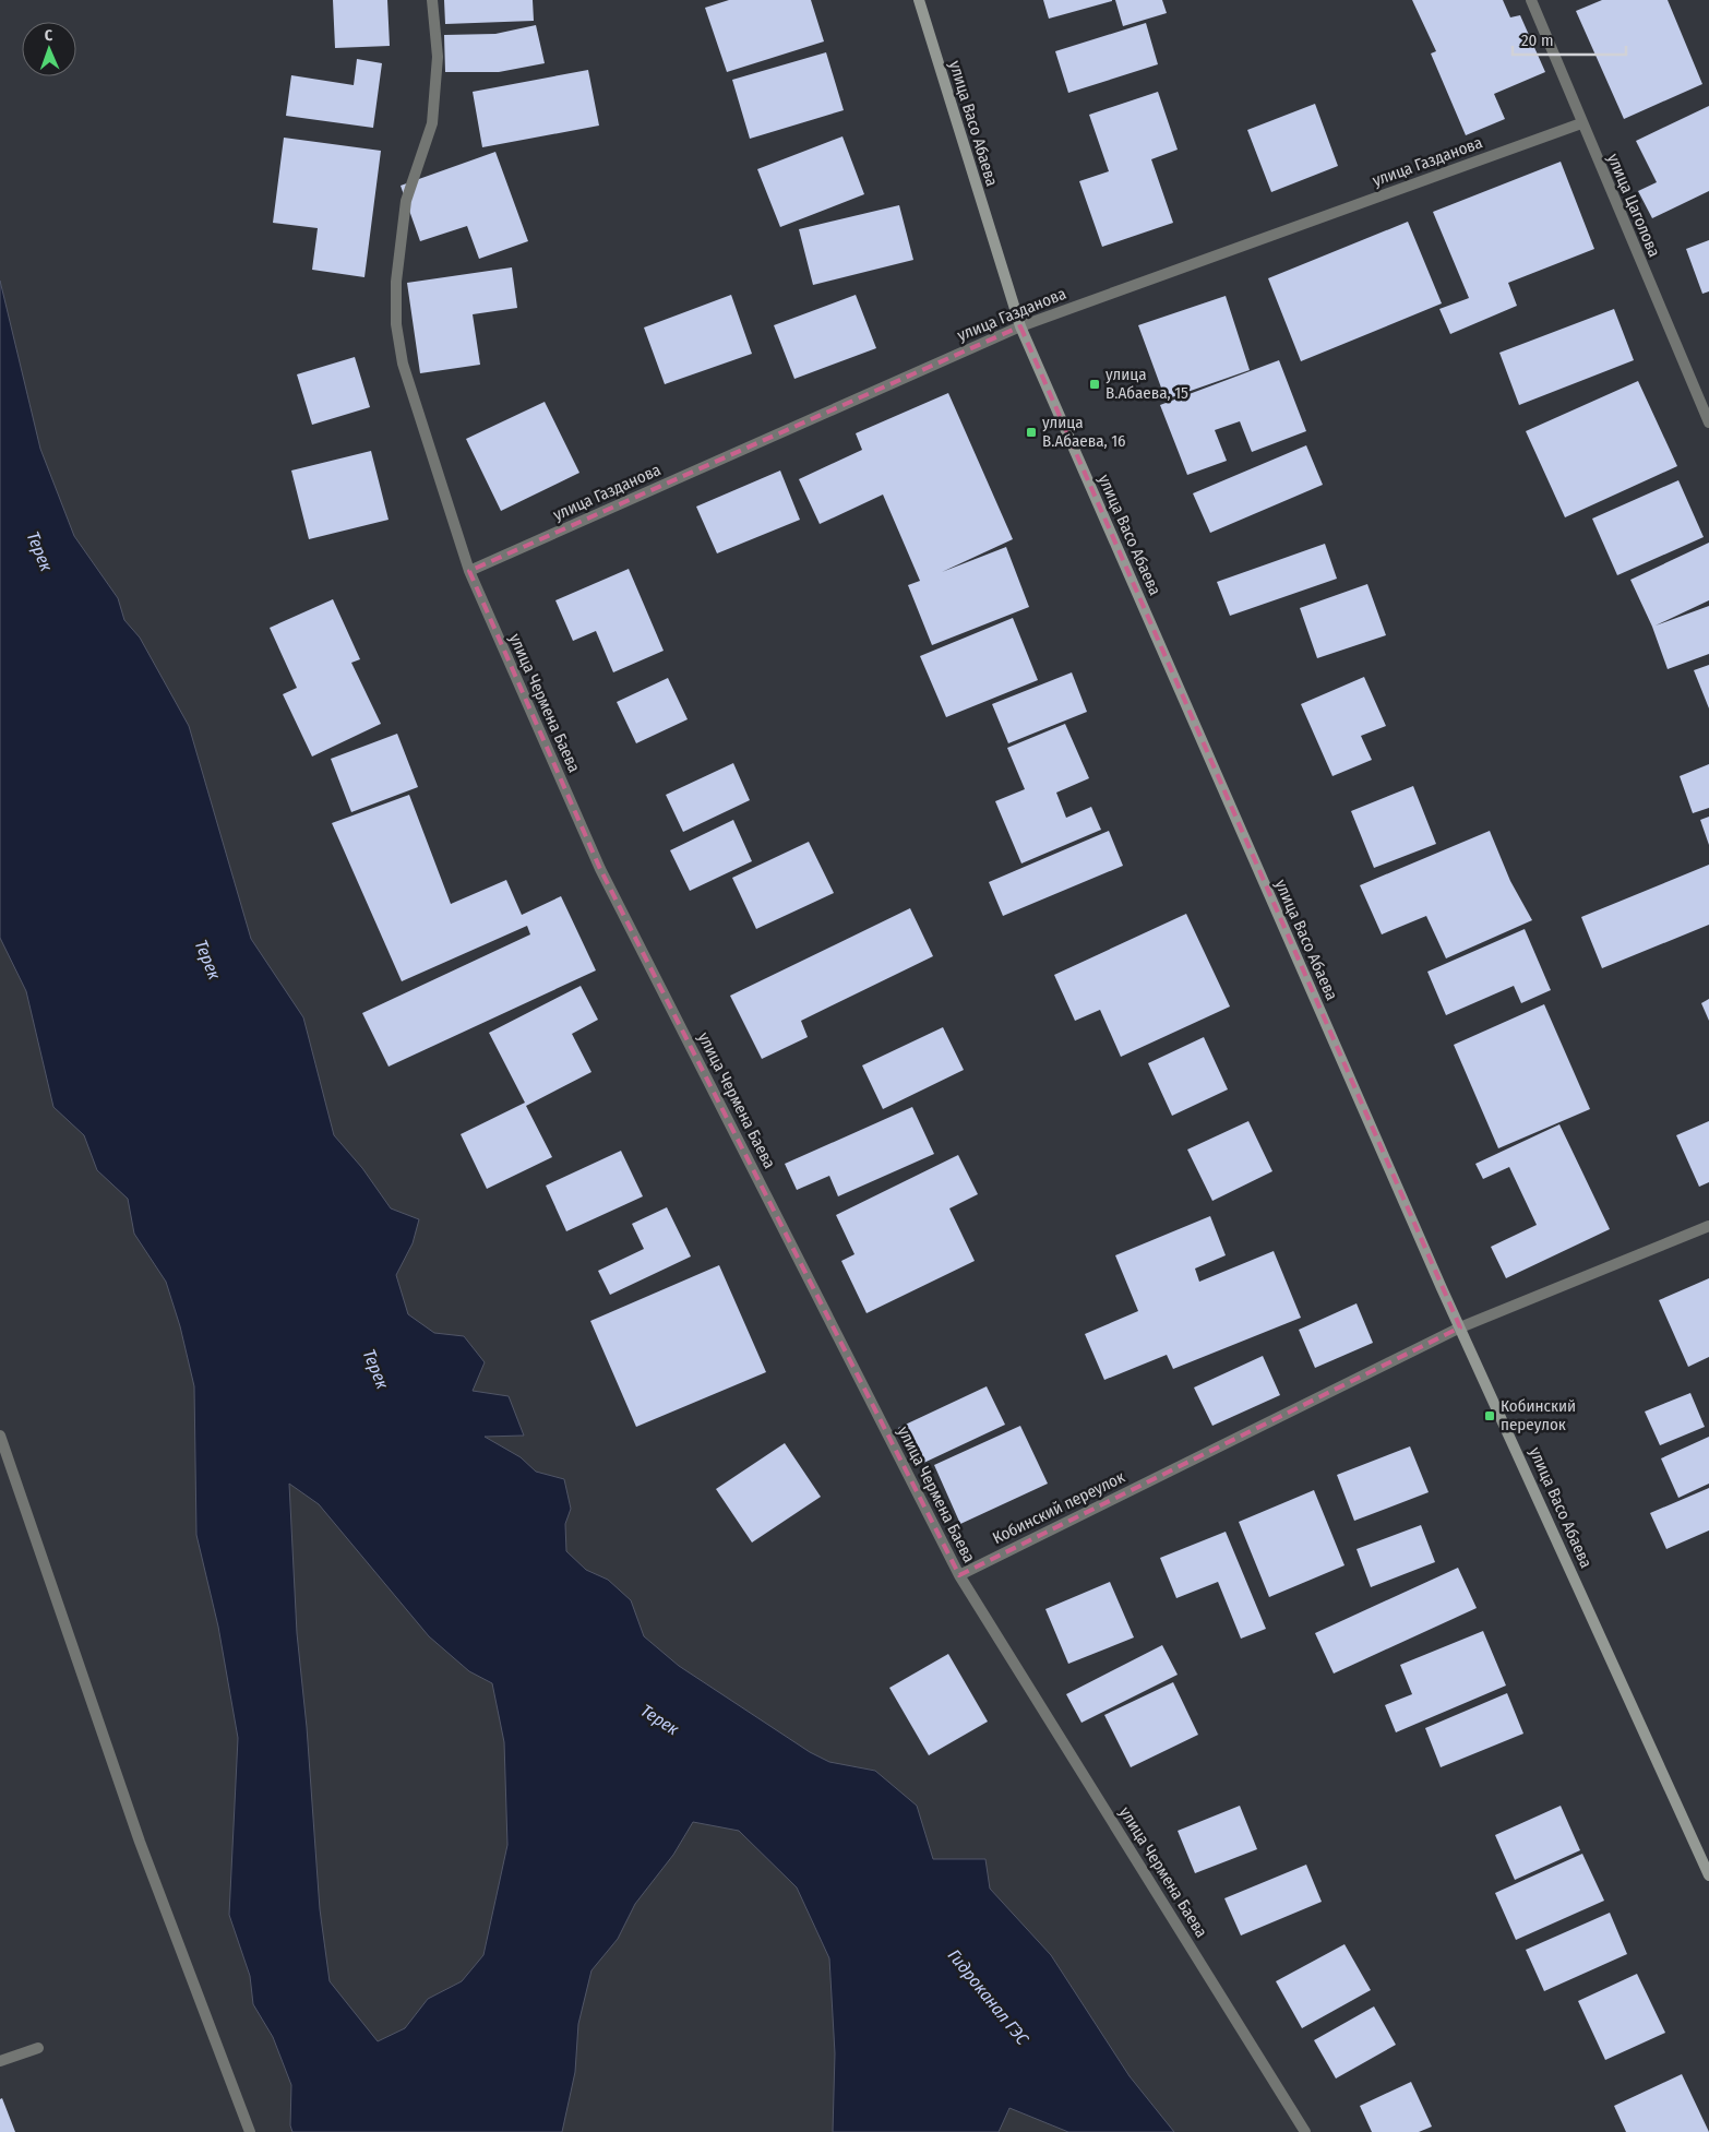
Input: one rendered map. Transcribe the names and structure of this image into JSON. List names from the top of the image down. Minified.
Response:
{"streets":{"main road":["улица Васо Абаева"],"street":["улица Газданова","улица Цаголова","улица Чермена Баева","Кобинский переулок"]},"crossings":[["улица Васо Абаева","улица Газданова"],["улица Васо Абаева","Кобинский переулок"],["улица Газданова","улица Цаголова"],["улица Газданова","улица Чермена Баева"],["улица Чермена Баева","Кобинский переулок"]],"water":["Терек","Гидроканал ГЭС"],"places":{"transit":["улица В.Абаева, 15","улица В.Абаева, 16","Кобинский переулок"]},"scale_bar":"20 m","north":"top"}
